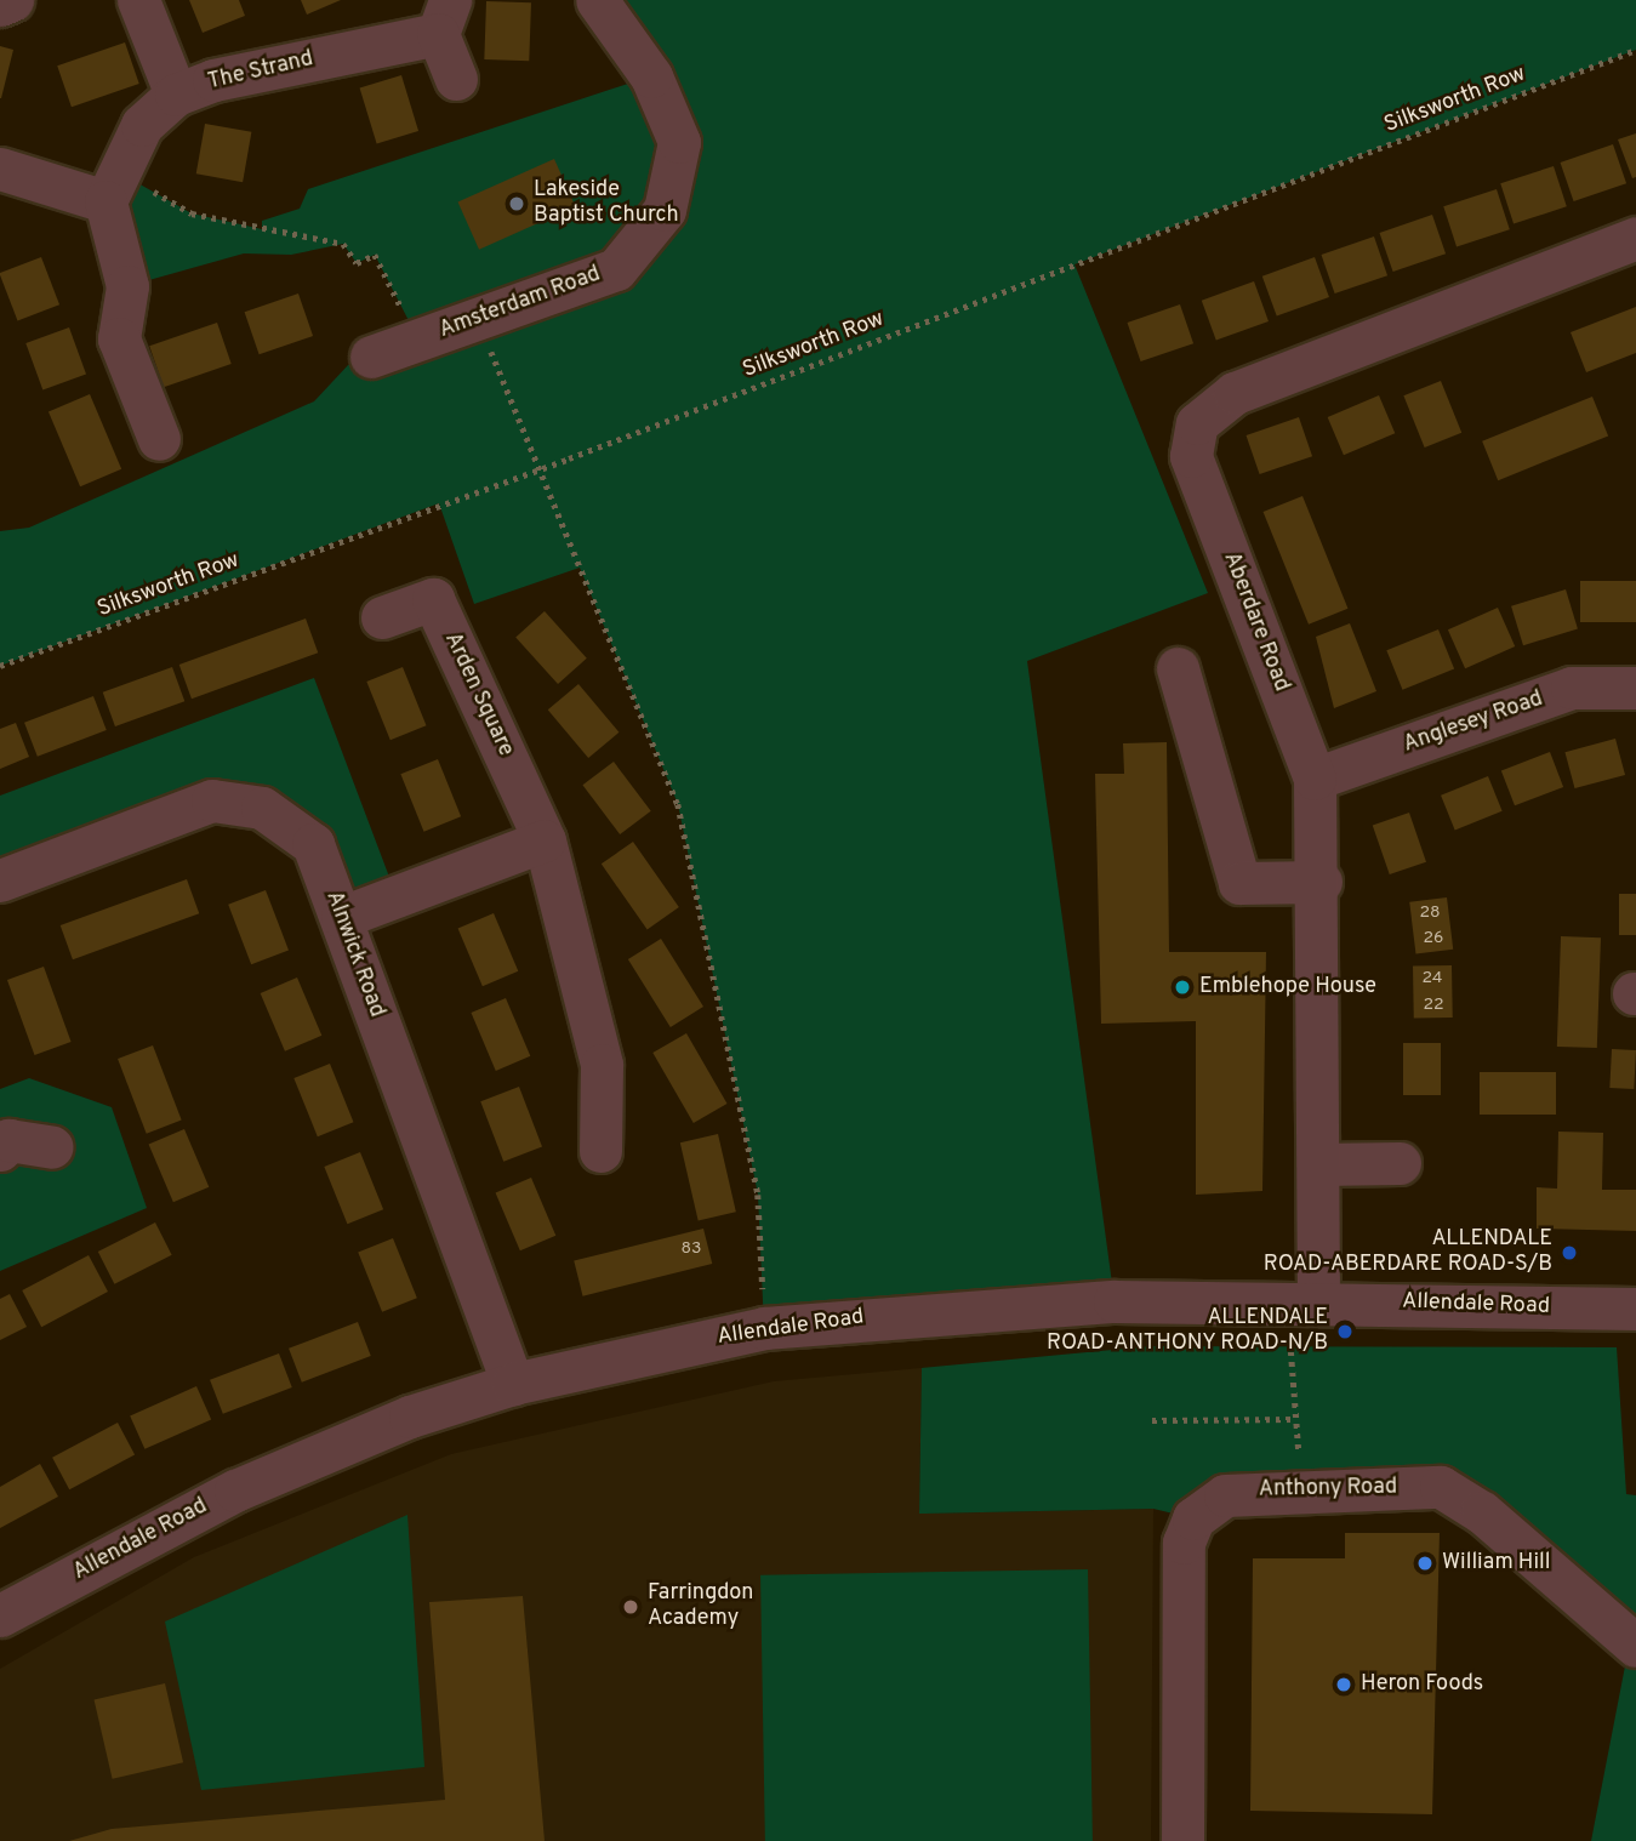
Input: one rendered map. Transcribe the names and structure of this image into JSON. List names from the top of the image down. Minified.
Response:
{"streets":{"street":["The Strand","Amsterdam Road","Aberdare Road","Arden Square","Anglesey Road","Alnwick Road","Allendale Road","Anthony Road"],"path":["Silksworth Row"]},"crossings":[["Aberdare Road","Anglesey Road"],["Aberdare Road","Allendale Road"],["Alnwick Road","Allendale Road"]],"places":["Lakeside Baptist Church","Emblehope House","ALLENDALE ROAD-ABERDARE ROAD-S/B","ALLENDALE ROAD-ANTHONY ROAD-N/B","William Hill","Farringdon Academy","Heron Foods"],"house_numbers":["28","26","24","22","83"]}
